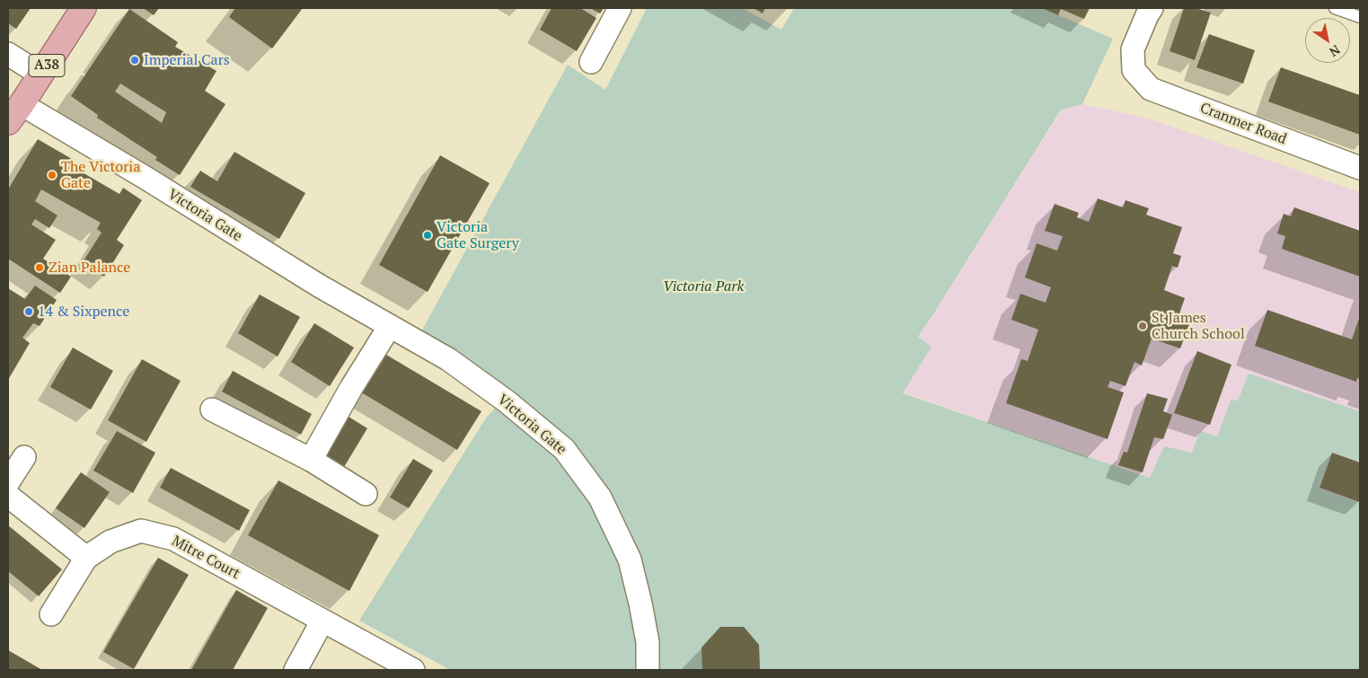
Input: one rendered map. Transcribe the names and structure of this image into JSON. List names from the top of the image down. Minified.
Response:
{"streets":{"main road":["A38"],"street":["Cranmer Road","Victoria Gate","Mitre Court"]},"crossings":[["A38","Victoria Gate"]],"parks":["Victoria Park"],"places":["Imperial Cars","The Victoria Gate","Victoria Gate Surgery","Zian Palance","14 & Sixpence","St James Church School"],"north":"bottom right"}
